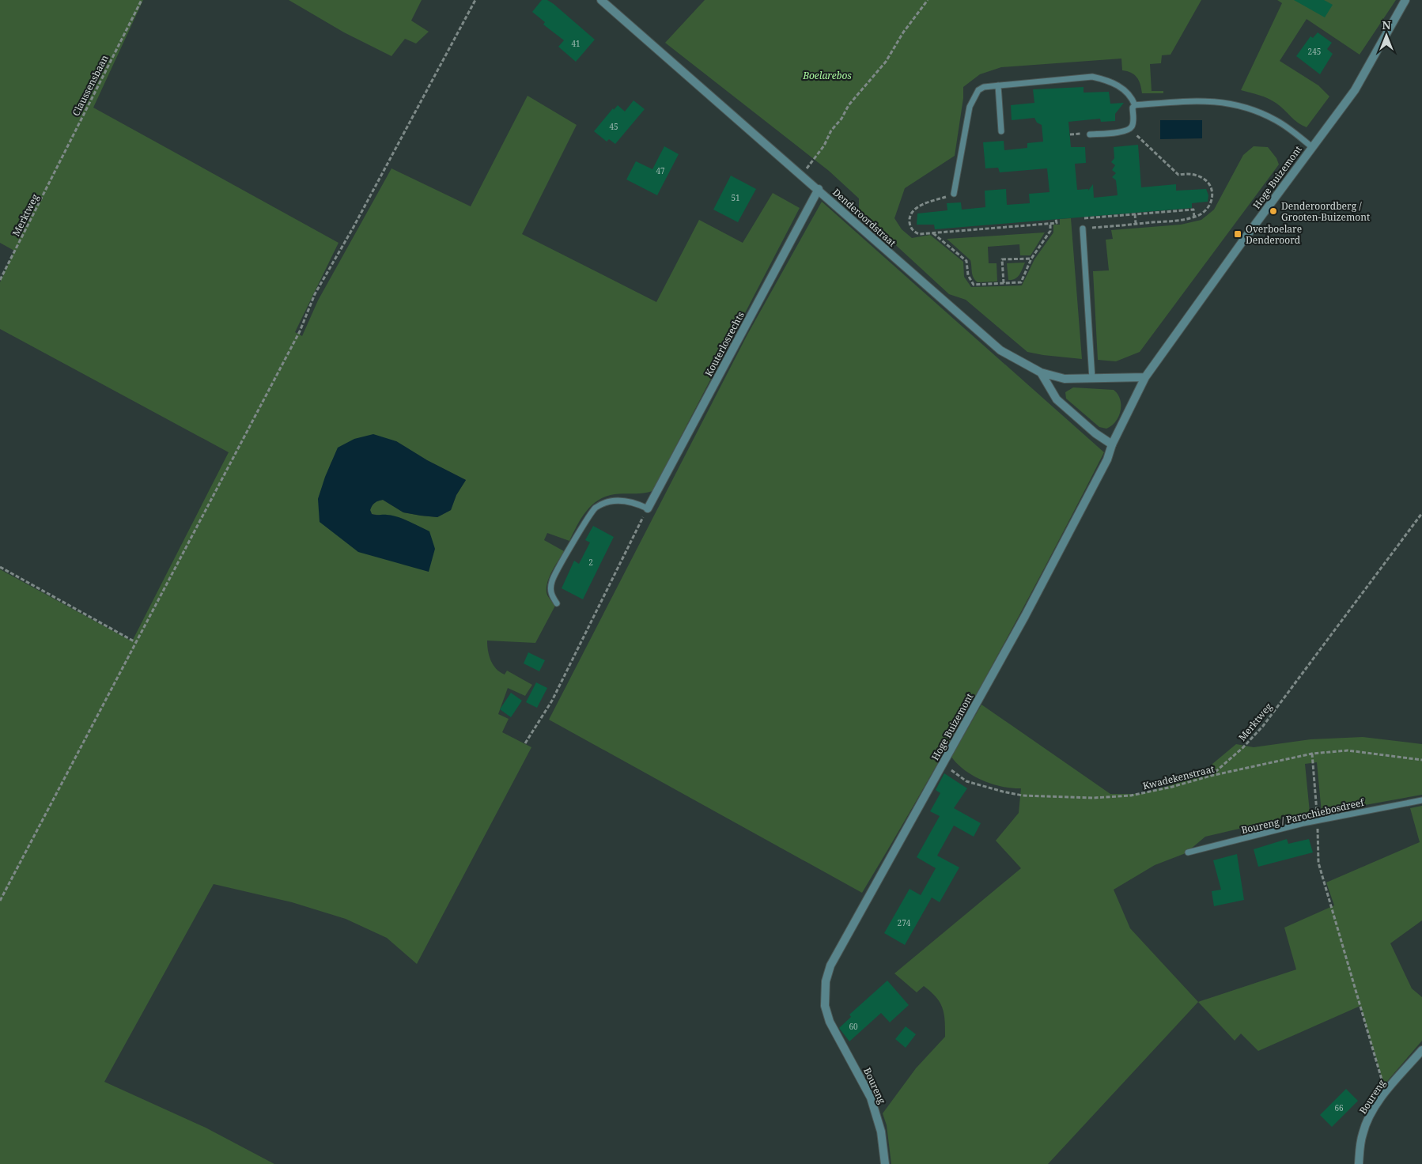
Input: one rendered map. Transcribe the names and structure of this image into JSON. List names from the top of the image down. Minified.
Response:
{"streets":{"street":["Hoge Buizemont","Denderoordstraat","Kouterlosrechts","Boureng"],"lane":["Boureng / Parochiebosdreef"],"path":["Claussensbaan","Merktweg","Kwadekenstraat"]},"crossings":[["Claussensbaan","Merktweg"],["Hoge Buizemont","Denderoordstraat"],["Hoge Buizemont","Kwadekenstraat"],["Hoge Buizemont","Boureng"],["Merktweg","Kwadekenstraat"],["Denderoordstraat","Kouterlosrechts"]],"parks":["Boelarebos"],"places":{"other":["Denderoordberg / Grooten-Buizemont"],"transit":["Overboelare Denderoord"]},"house_numbers":["41","245","45","47","51","2","274","60","66"],"north":"top"}
